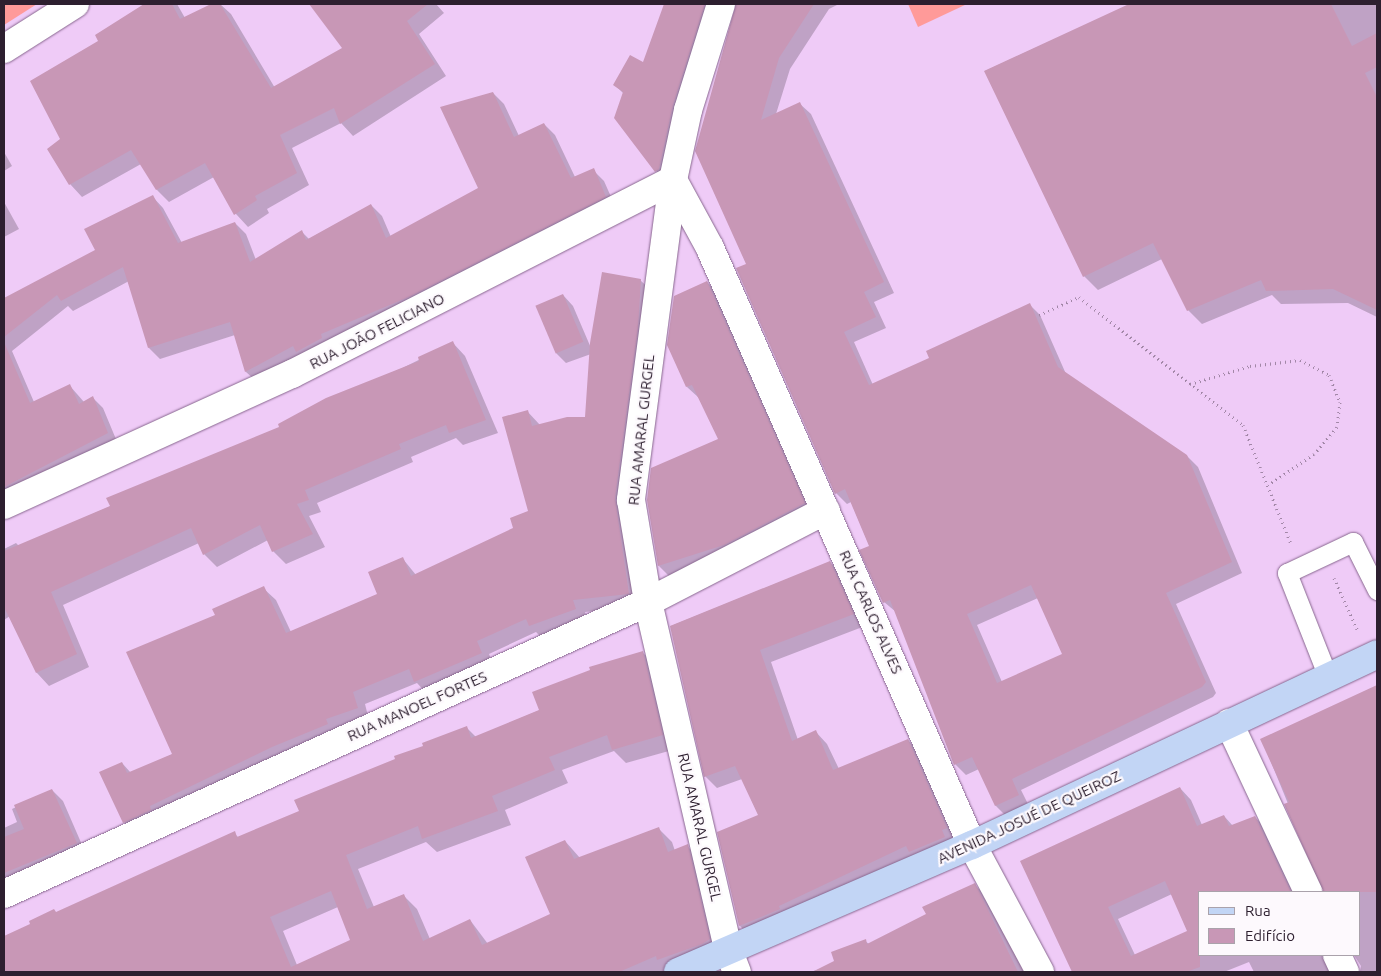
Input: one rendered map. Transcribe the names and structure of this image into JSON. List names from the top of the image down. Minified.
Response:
{"streets":{"main road":["AVENIDA JOSUÉ DE QUEIROZ"],"street":["RUA JOÃO FELICIANO","RUA AMARAL GURGEL","RUA CARLOS ALVES","RUA MANOEL FORTES"]},"crossings":[["RUA JOÃO FELICIANO","RUA AMARAL GURGEL"],["RUA JOÃO FELICIANO","RUA CARLOS ALVES"],["RUA AMARAL GURGEL","RUA CARLOS ALVES"],["RUA AMARAL GURGEL","RUA MANOEL FORTES"],["RUA AMARAL GURGEL","AVENIDA JOSUÉ DE QUEIROZ"],["RUA CARLOS ALVES","RUA MANOEL FORTES"],["RUA CARLOS ALVES","AVENIDA JOSUÉ DE QUEIROZ"]],"legend":["Rua","Edifício"]}
